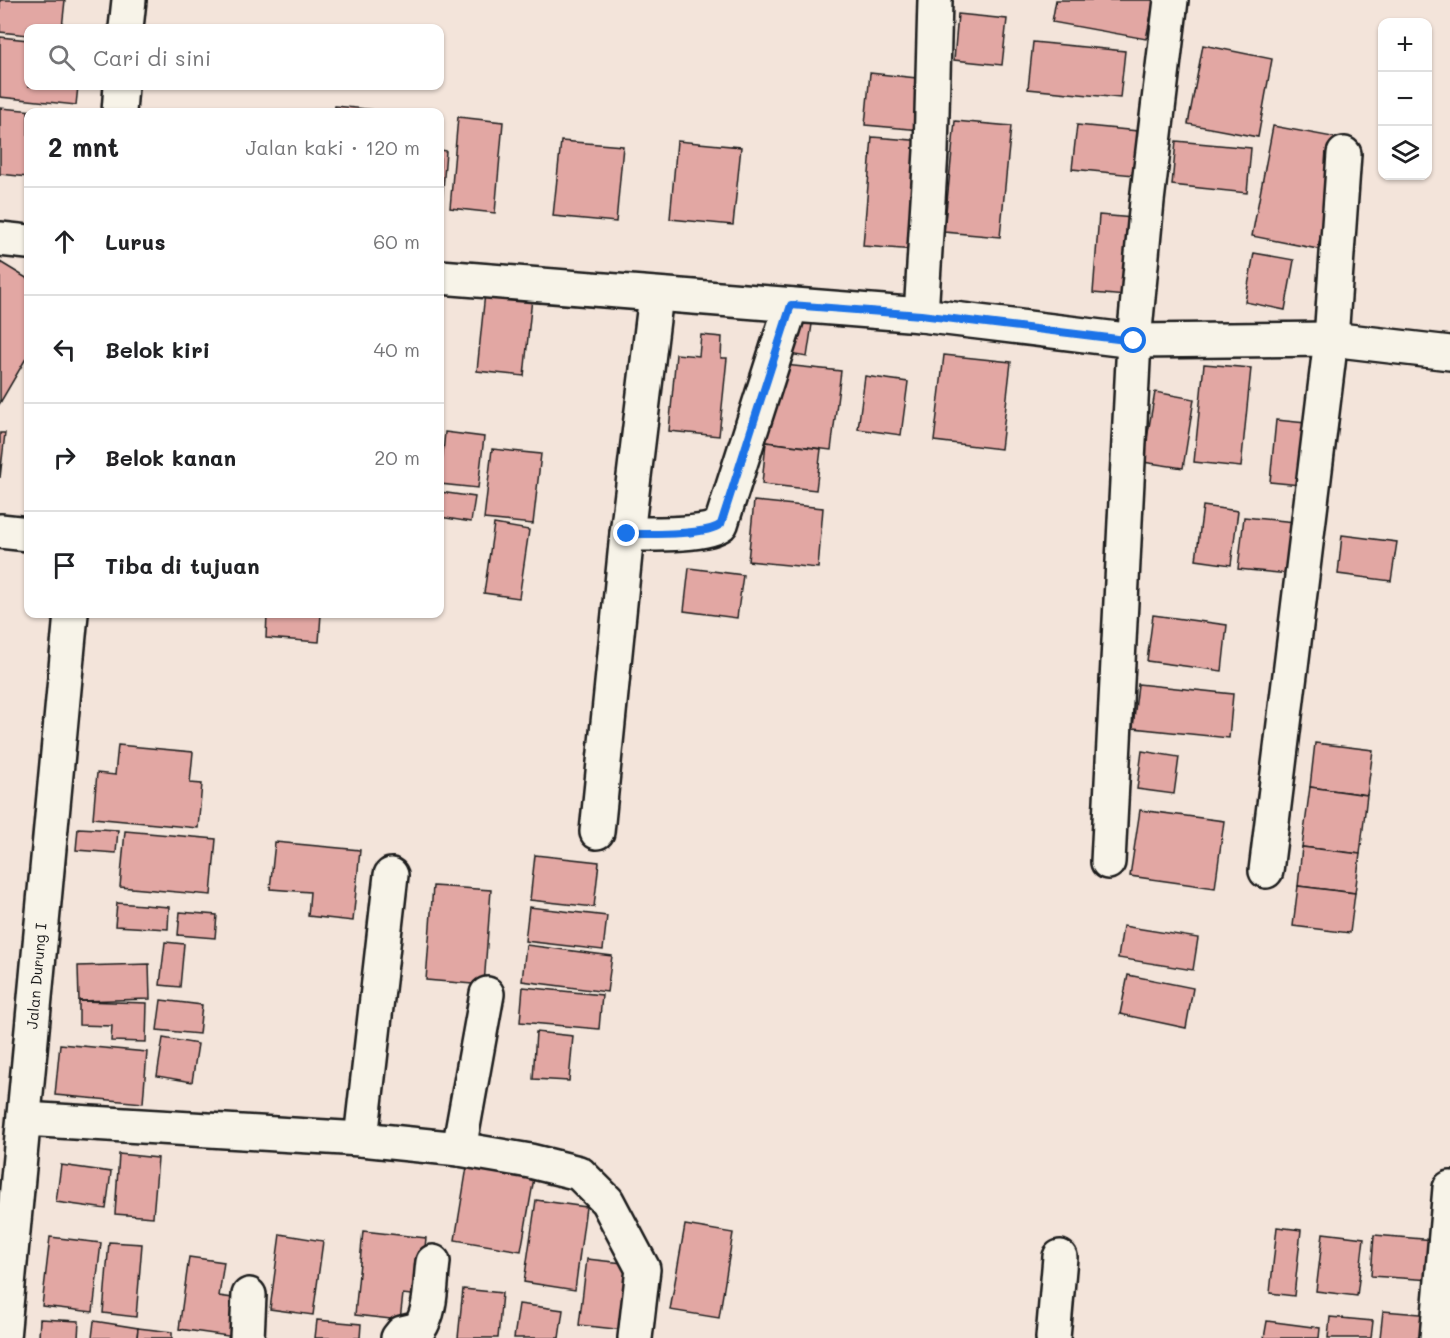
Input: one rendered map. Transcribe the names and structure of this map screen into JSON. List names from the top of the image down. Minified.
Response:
{"streets":{"street":["Jalan Durung I"]},"page":{"map_buttons":["+","−"],"search":"Cari di sini","heading":["2 mnt","Jalan kaki · 120 m"],"list":[["Lurus","60 m"],["Belok kiri","40 m"],["Belok kanan","20 m"],"Tiba di tujuan"]}}
